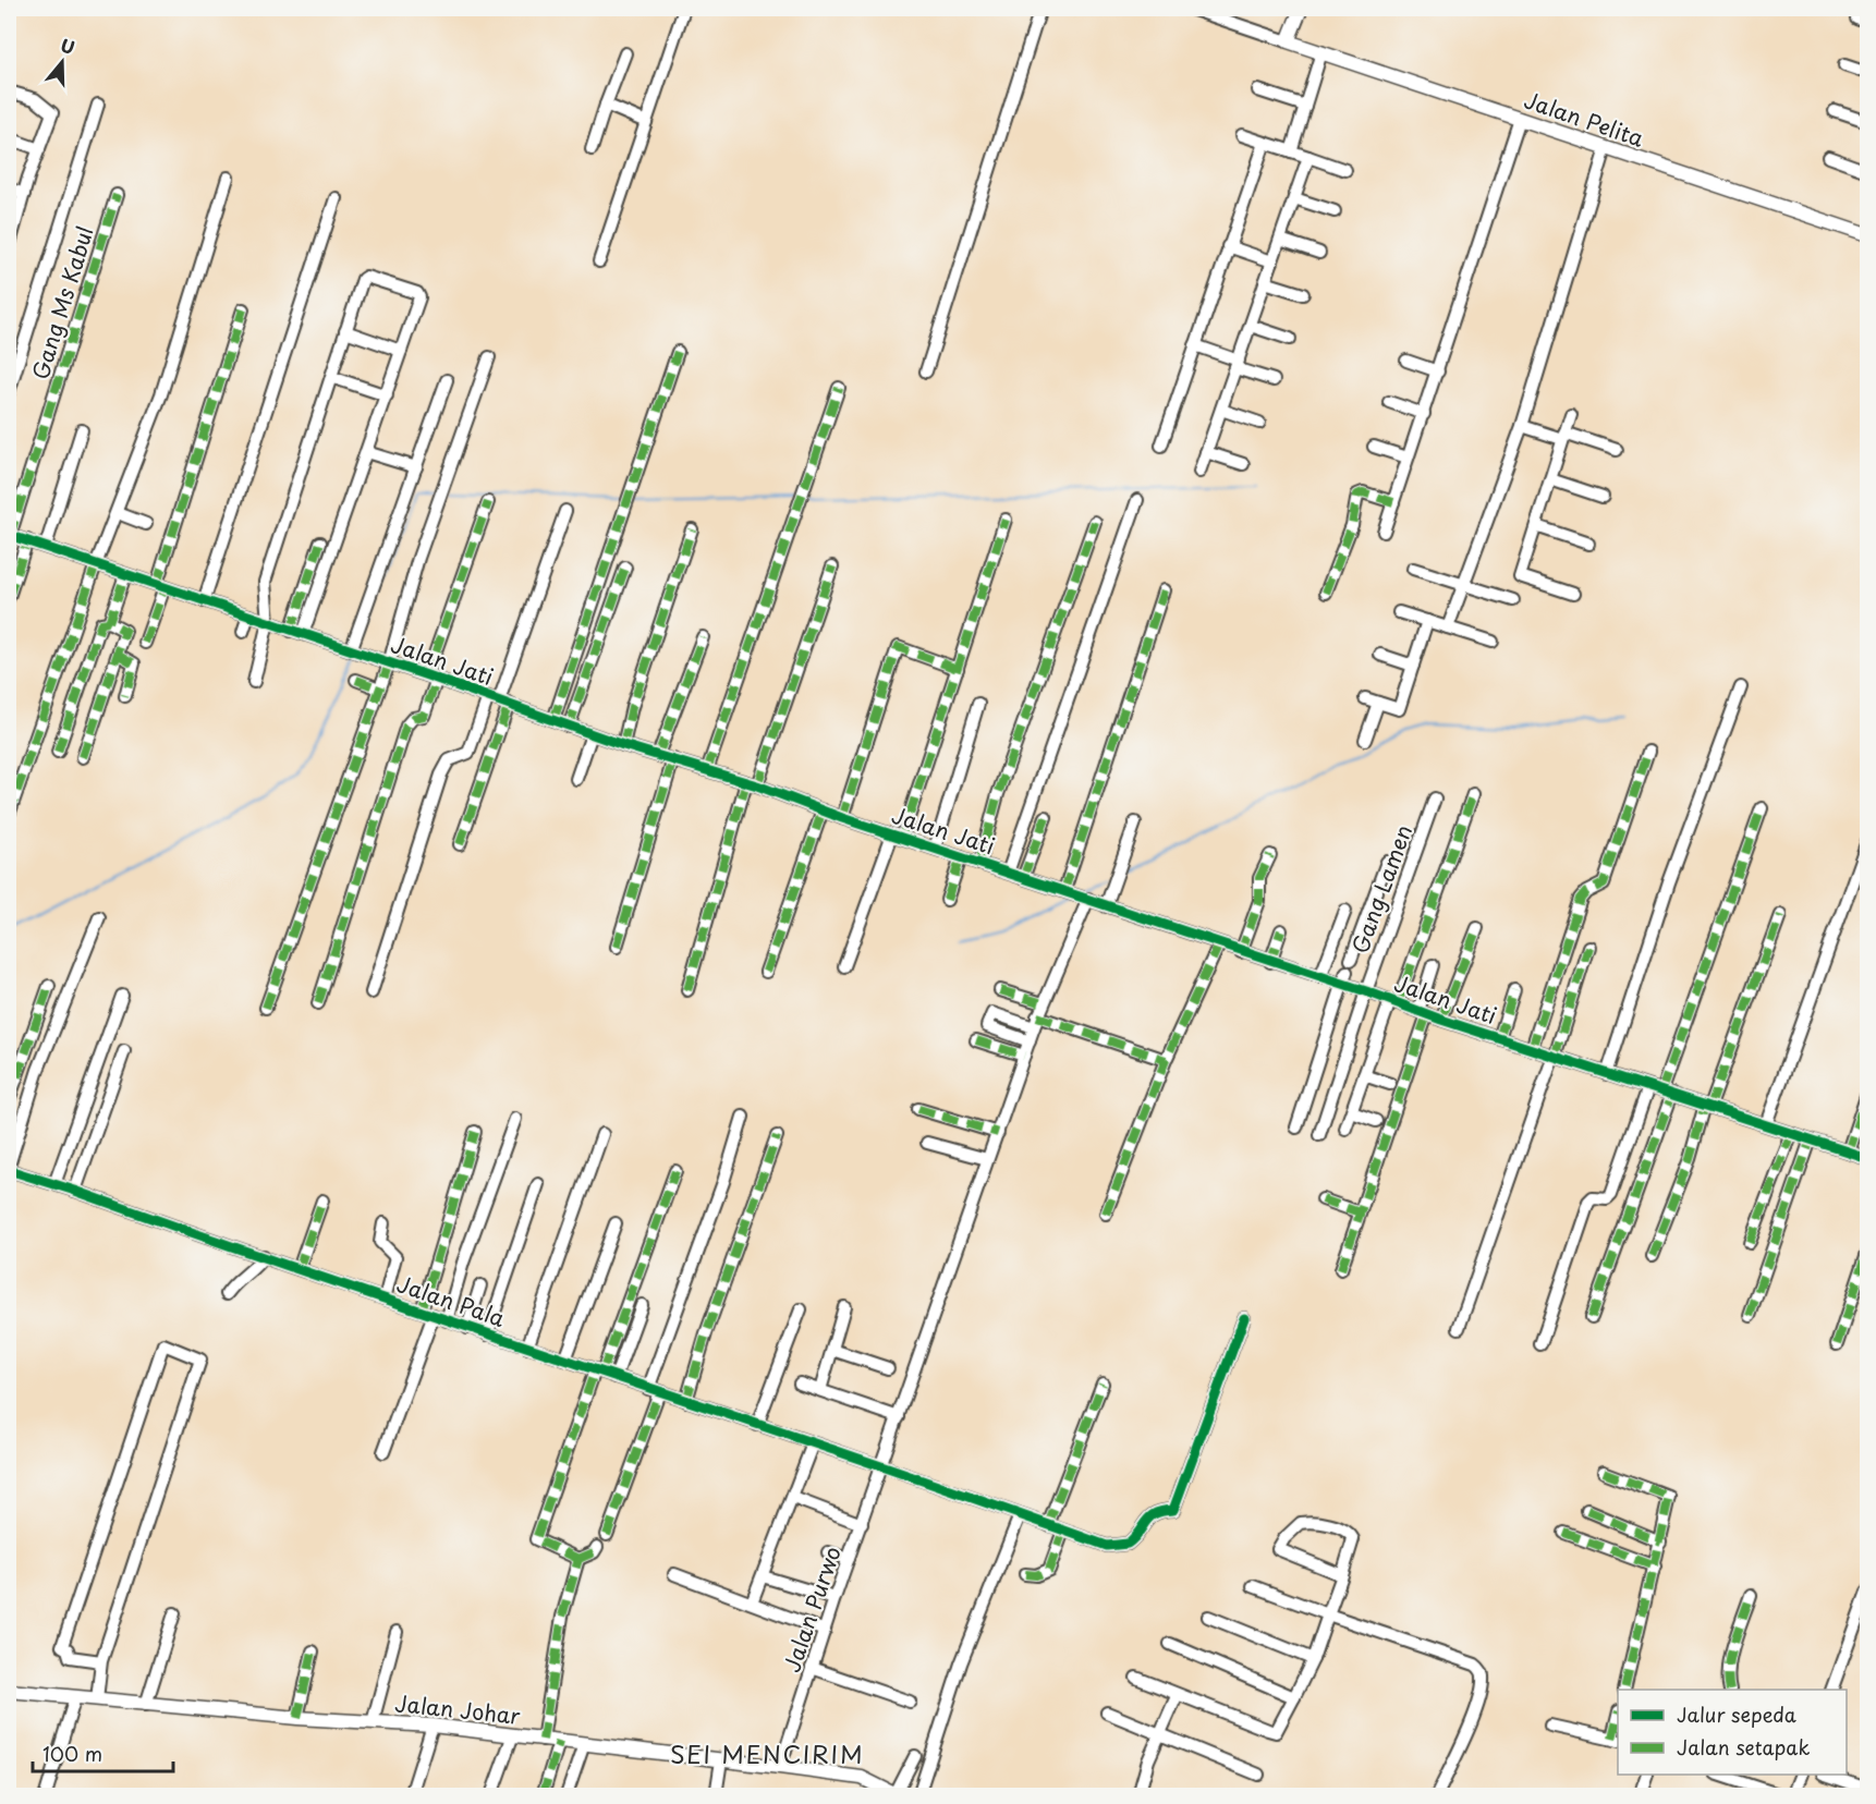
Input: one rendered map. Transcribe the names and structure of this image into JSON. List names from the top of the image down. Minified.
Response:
{"streets":{"street":["Jalan Pelita","Gang Ms Kabul","Jalan Jati","Gang Lamen","Jalan Pala","Jalan Purwo","Jalan Johar"]},"crossings":[["Gang Ms Kabul","Jalan Jati"],["Jalan Jati","Gang Lamen"],["Jalan Jati","Jalan Purwo"],["Jalan Pala","Jalan Purwo"],["Jalan Purwo","Jalan Johar"]],"districts":["SEI MENCIRIM"],"legend":["Jalur sepeda","Jalan setapak"],"scale_bar":"100 m","north":"top"}
